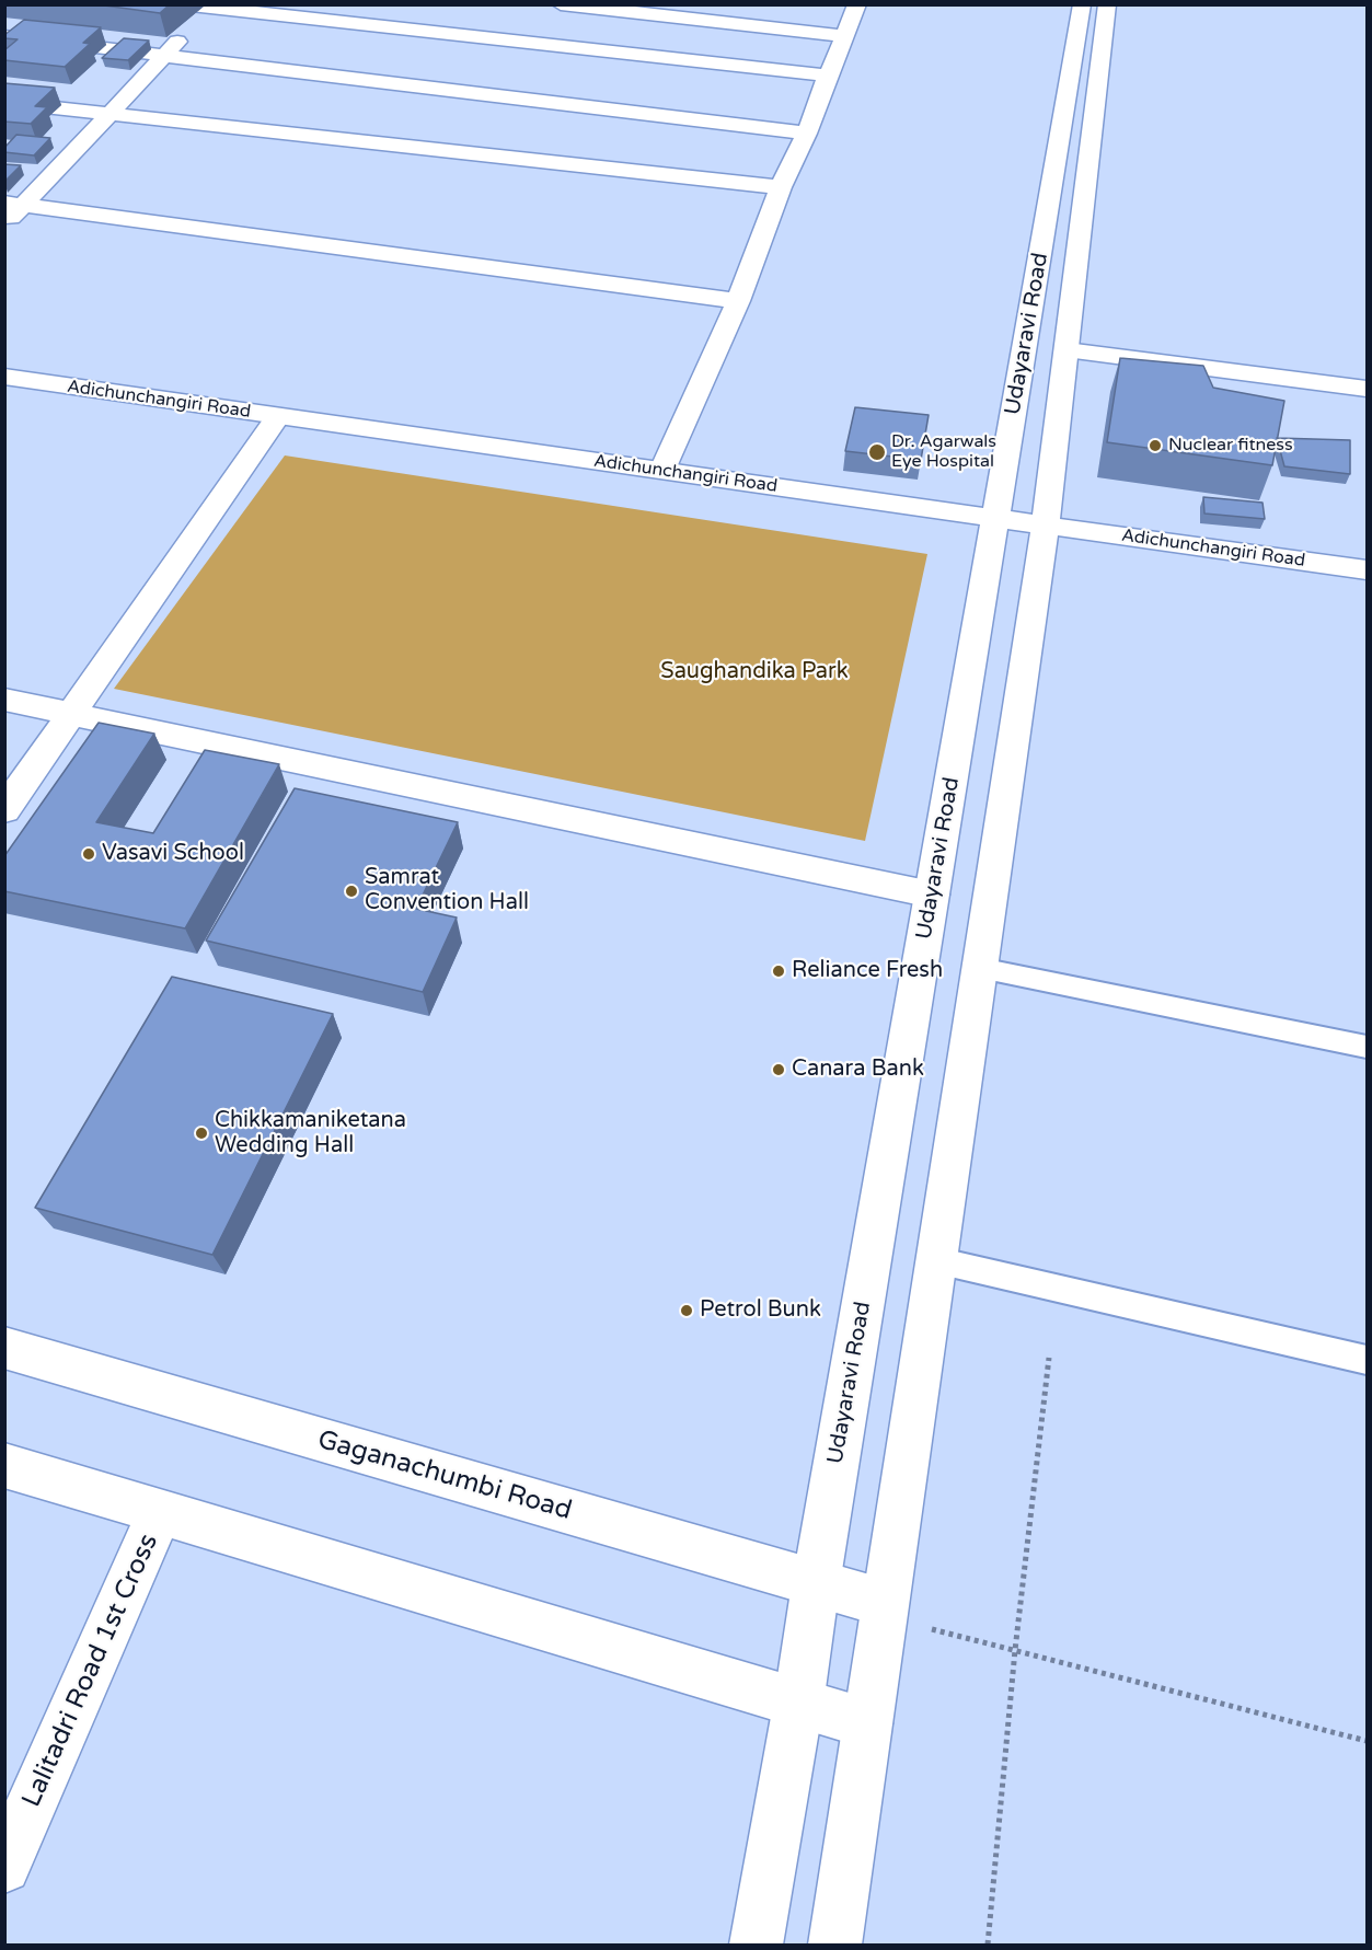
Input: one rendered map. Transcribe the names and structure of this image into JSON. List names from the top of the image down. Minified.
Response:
{"streets":{"street":["Udayaravi Road","Adichunchangiri Road","Gaganachumbi Road","Lalitadri Road 1st Cross"]},"crossings":[["Udayaravi Road","Adichunchangiri Road"],["Udayaravi Road","Gaganachumbi Road"]],"parks":["Saughandika Park"],"places":["Nuclear fitness","Dr. Agarwals Eye Hospital","Vasavi School","Samrat Convention Hall","Reliance Fresh","Canara Bank","Chikkamaniketana Wedding Hall","Petrol Bunk"]}
